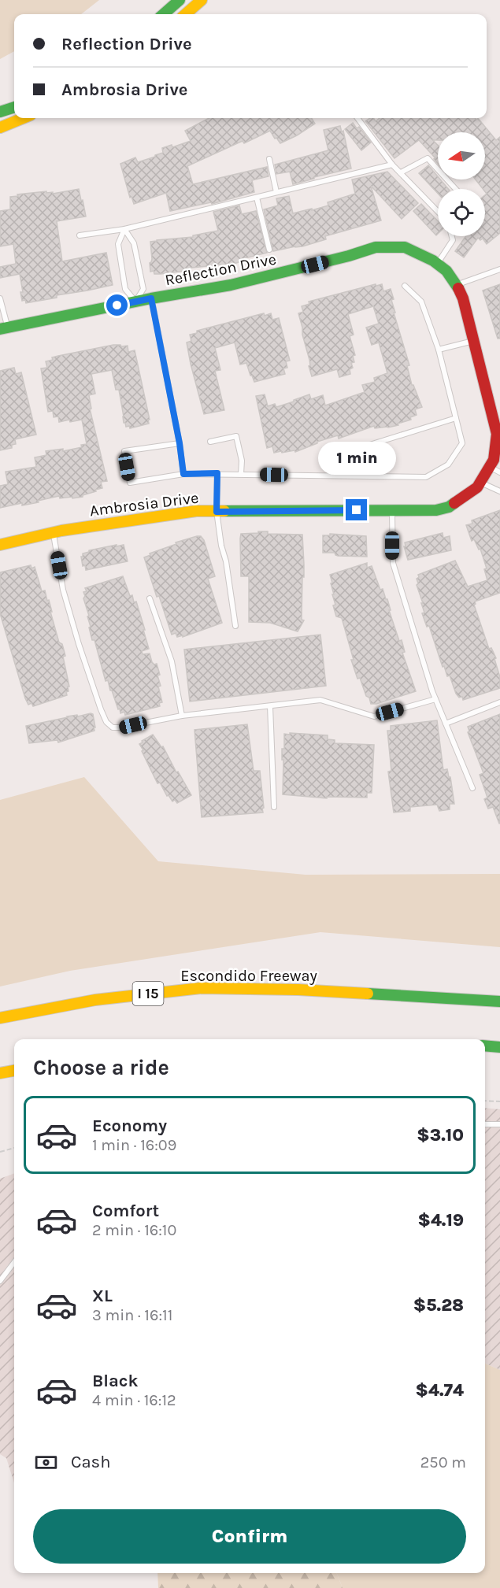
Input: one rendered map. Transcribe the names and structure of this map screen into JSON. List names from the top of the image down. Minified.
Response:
{"streets":{"main road":["Reflection Drive","Ambrosia Drive","Escondido Freeway","I 15"]},"crossings":[["Reflection Drive","Ambrosia Drive"]],"north":"left","page":{"banner":["Reflection Drive","Ambrosia Drive"],"bubble":"1 min","heading":"Choose a ride","list":[{"name":"Economy","note":"1 min · 16:09","value":"$3.10"},{"name":"Comfort","note":"2 min · 16:10","value":"$4.19"},{"name":"XL","note":"3 min · 16:11","value":"$5.28"},{"name":"Black","note":"4 min · 16:12","value":"$4.74"}],"pay":["Cash","250 m"],"buttons":"Confirm"}}
